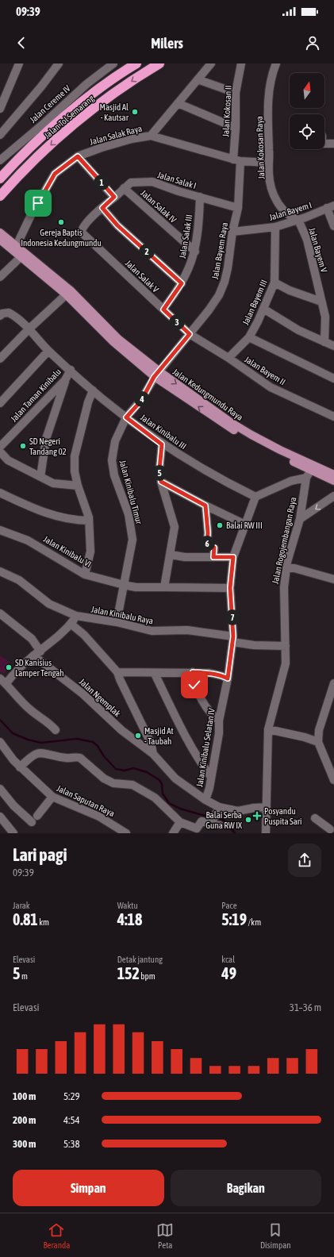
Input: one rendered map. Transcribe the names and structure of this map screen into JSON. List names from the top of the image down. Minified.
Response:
{"streets":{"highway":["Jalan Tol Semarang"],"main road":["Jalan Kedungmundu Raya"],"street":["Jalan Cereme IV","Jalan Kokosan II","Jalan Salak Raya","Jalan Kokosan Raya","Jalan Salak I","Jalan Salak IV","Jalan Bayem I","Jalan Salak III","Jalan Bayem V","Jalan Bayem Raya","Jalan Salak V","Jalan Bayem III","Jalan Bayem II","Jalan Taman Kinibalu","Jalan Kinibalu III","Jalan Kinibalu Timur","Jalan Rogojembangan Raya","Jalan Kinibalu VI","Jalan Kinibalu Raya","Jalan Ngemplak","Jalan Kinibalu Selatan IV","Jalan Saputan Raya"]},"crossings":[["Jalan Kokosan II","Jalan Salak Raya"],["Jalan Kokosan II","Jalan Bayem Raya"],["Jalan Salak Raya","Jalan Kokosan Raya"],["Jalan Salak Raya","Jalan Bayem Raya"],["Jalan Salak Raya","Jalan Kedungmundu Raya"],["Jalan Kokosan Raya","Jalan Bayem I"],["Jalan Kokosan Raya","Jalan Bayem V"],["Jalan Salak I","Jalan Salak IV"],["Jalan Salak I","Jalan Salak III"],["Jalan Salak I","Jalan Bayem Raya"],["Jalan Salak I","Jalan Salak V"],["Jalan Salak IV","Jalan Salak III"],["Jalan Bayem I","Jalan Bayem V"],["Jalan Bayem I","Jalan Bayem Raya"],["Jalan Bayem I","Jalan Bayem III"],["Jalan Salak III","Jalan Salak V"],["Jalan Bayem Raya","Jalan Salak V"],["Jalan Bayem Raya","Jalan Bayem II"],["Jalan Bayem Raya","Jalan Kedungmundu Raya"],["Jalan Bayem Raya","Jalan Kinibalu Timur"],["Jalan Salak V","Jalan Bayem II"],["Jalan Bayem III","Jalan Bayem II"],["Jalan Kedungmundu Raya","Jalan Kinibalu Timur"],["Jalan Kedungmundu Raya","Jalan Rogojembangan Raya"],["Jalan Taman Kinibalu","Jalan Kinibalu III"],["Jalan Kinibalu III","Jalan Kinibalu Timur"],["Jalan Kinibalu Timur","Jalan Kinibalu VI"],["Jalan Kinibalu Timur","Jalan Kinibalu Raya"],["Jalan Rogojembangan Raya","Jalan Kinibalu Raya"],["Jalan Rogojembangan Raya","Jalan Ngemplak"],["Jalan Kinibalu Raya","Jalan Kinibalu Selatan IV"],["Jalan Ngemplak","Jalan Kinibalu Selatan IV"]],"places":{"other":["Masjid Al - Kautsar","Gereja Baptis Indonesia Kedungmundu","SD Negeri Tandang 02","Balai RW III","SD Kanisius Lamper Tengah","Masjid At - Taubah","Balai Serba Guna RW IX"],"health":["Posyandu Puspita Sari"]},"north":"top","page":{"status":"09:39","header":"Milers","pins":["1","2","3","4","5","6","7"],"heading":["Lari pagi","09:39"],"stats":[["Jarak","0.81 km"],["Waktu","4:18"],["Pace","5:19 /km"],["Elevasi","5 m"],["Detak jantung","152 bpm"],["kcal","49"]],"chart":["Elevasi","31–36 m"],"list":[{"name":"100 m","note":"5:29"},{"name":"200 m","note":"4:54"},{"name":"300 m","note":"5:38"}],"buttons":["Simpan","Bagikan"],"tabs":["Beranda","Peta","Disimpan"]}}
